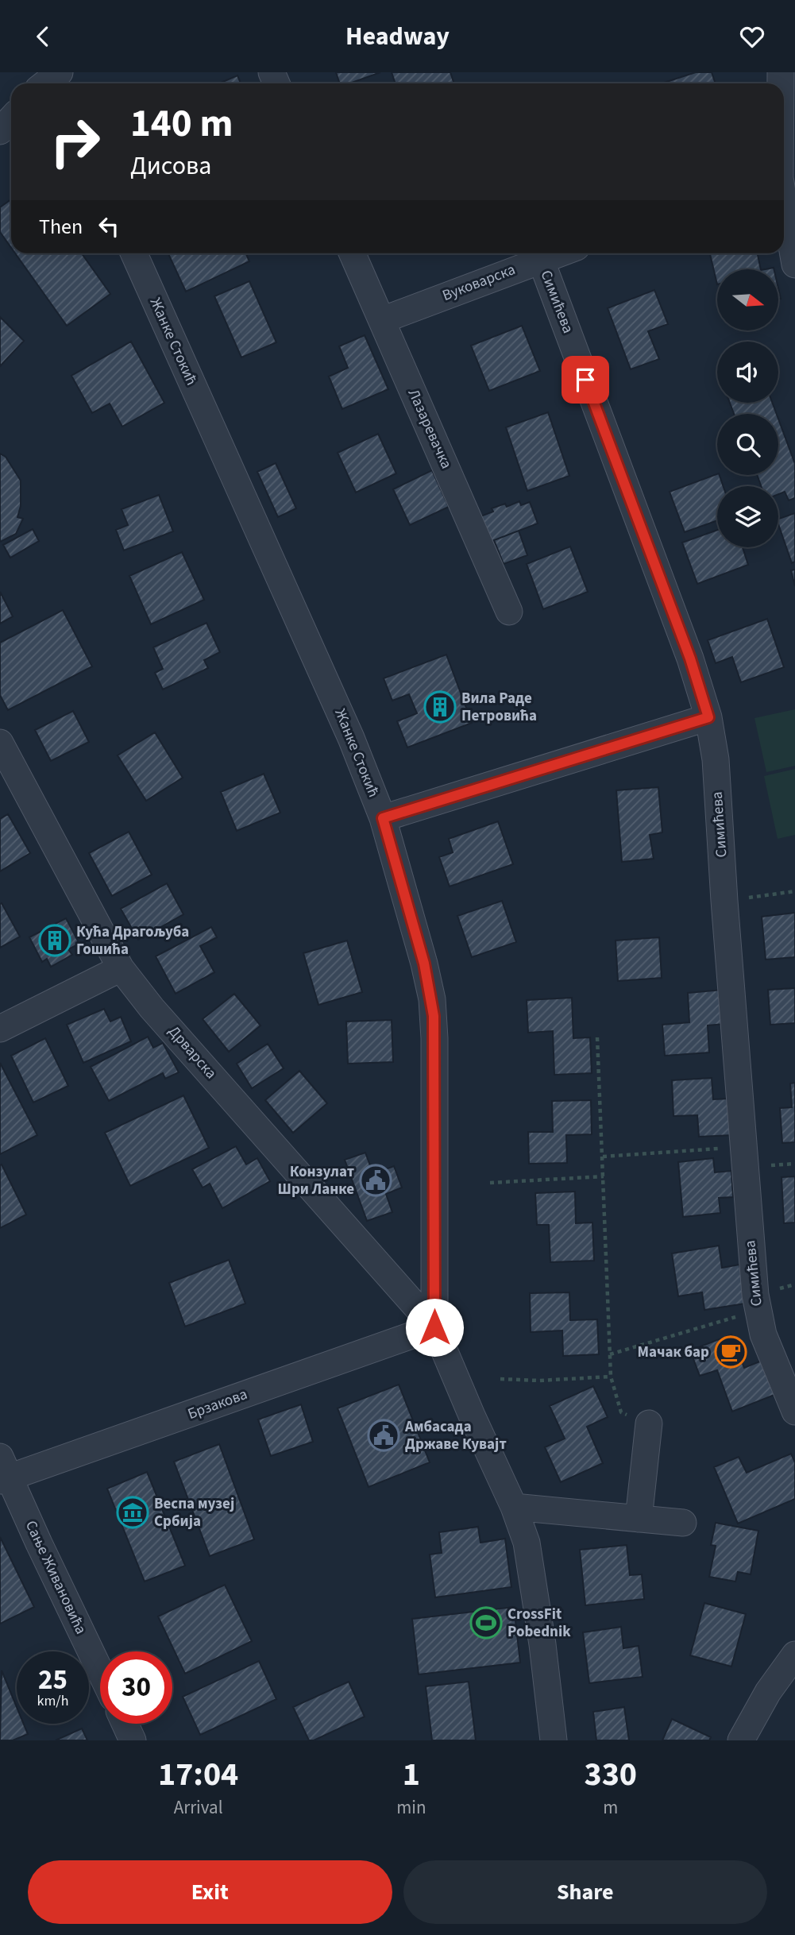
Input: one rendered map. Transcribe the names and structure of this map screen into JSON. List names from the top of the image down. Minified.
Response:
{"streets":{"street":["Вуковарска","Симићева","Жанке Стокић","Лазаревачка","Дрварска","Брзакова","Сање Живановића"]},"crossings":[["Вуковарска","Симићева"],["Вуковарска","Лазаревачка"],["Жанке Стокић","Дрварска"],["Жанке Стокић","Брзакова"],["Дрварска","Брзакова"],["Брзакова","Сање Живановића"]],"places":{"building":["Вила Раде Петровића","Кућа Драгољуба Гошића"],"public building":["Конзулат Шри Ланке","Амбасада Државе Кувајт"],"cafe":["Мачак бар"],"museum":["Веспа музеј Србија"],"sports":["CrossFit Pobednik"]},"north":"right","page":{"header":"Headway","turn":["140 m","Дисова"],"then":"Then","speed":"25 km/h","limit":"30","eta":["17:04","Arrival","1","min","330","m"],"buttons":["Exit","Share"]}}
